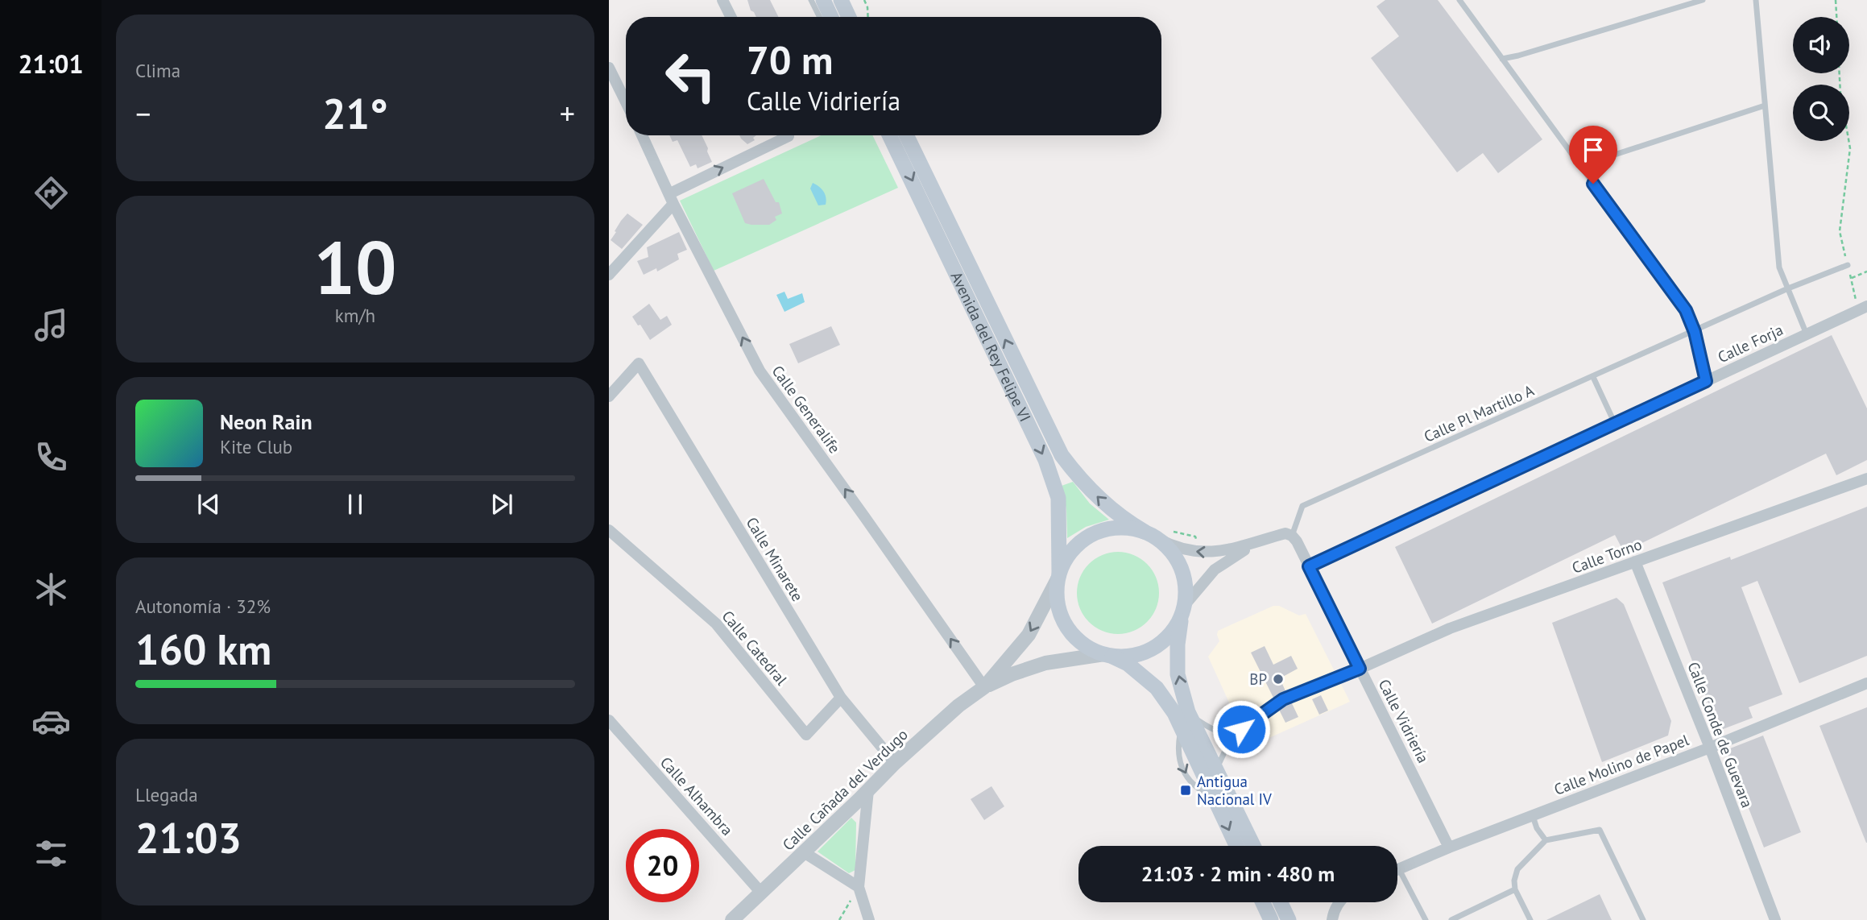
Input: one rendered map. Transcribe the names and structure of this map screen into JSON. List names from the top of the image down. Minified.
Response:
{"streets":{"main road":["Avenida del Rey Felipe VI"],"street":["Calle Forja","Calle Generalife","Calle Torno","Calle Minarete","Calle Catedral","Calle Vidriería","Calle Conde de Guevara","Calle Molino de Papel","Calle Cañada del Verdugo","Calle Alhambra"],"lane":["Calle Pl Martillo A"]},"crossings":[["Calle Forja","Calle Vidriería"],["Calle Generalife","Calle Cañada del Verdugo"],["Calle Pl Martillo A","Calle Vidriería"],["Calle Torno","Calle Vidriería"],["Calle Torno","Calle Conde de Guevara"],["Calle Minarete","Calle Catedral"],["Calle Minarete","Calle Cañada del Verdugo"],["Calle Vidriería","Calle Molino de Papel"],["Calle Conde de Guevara","Calle Molino de Papel"],["Calle Cañada del Verdugo","Calle Alhambra"]],"one_way":["Calle Generalife"],"places":{"other":["BP"],"transit":["Antigua Nacional IV"]},"page":{"tabs":"21:01","tile":["Clima",["10","km/h"],["Autonomía · 32%","160 km"],["Llegada","21:03"]],"turn":["70 m","Calle Vidriería"],"heat":["−","21°","+"],"song":["Neon Rain","Kite Club"],"limit":"20","trip":"21:03 · 2 min · 480 m"}}
